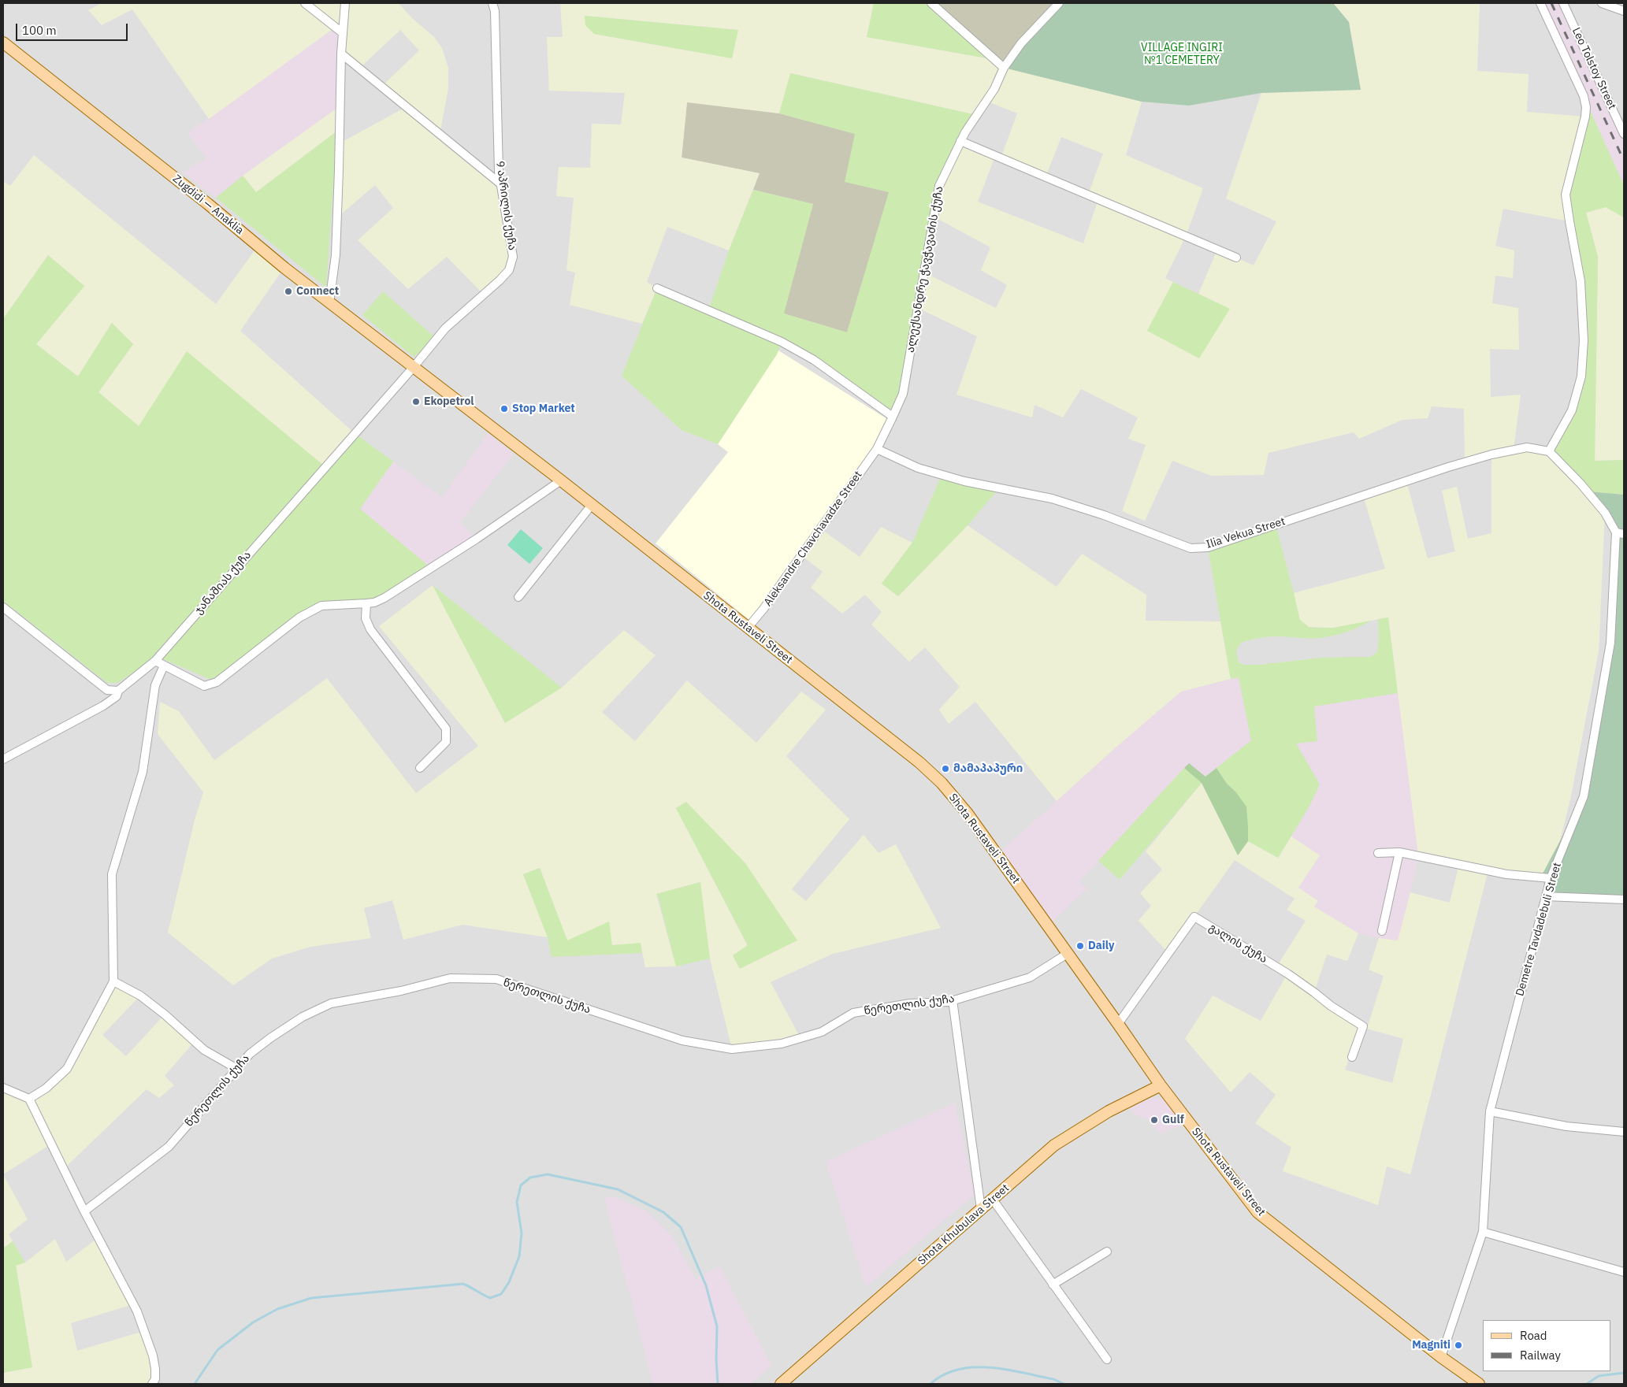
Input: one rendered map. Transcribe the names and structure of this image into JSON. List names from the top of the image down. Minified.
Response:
{"streets":{"main road":["Zugdidi — Anaklia","Shota Rustaveli Street","Shota Khubulava Street"],"street":["Leo Tolstoy Street","9 აპრილის ქუჩა","ალექსანდრე ჭავჭავაძის ქუჩა","Ilia Vekua Street","Aleksandre Chavchavadze Street","ჯანაშიას ქუჩა","Demetre Tavdadebuli Street","გალის ქუჩა","წერეთლის ქუჩა"]},"crossings":[["Zugdidi — Anaklia","9 აპრილის ქუჩა"],["Zugdidi — Anaklia","ჯანაშიას ქუჩა"],["Zugdidi — Anaklia","Shota Rustaveli Street"],["9 აპრილის ქუჩა","ჯანაშიას ქუჩა"],["9 აპრილის ქუჩა","Shota Rustaveli Street"],["ალექსანდრე ჭავჭავაძის ქუჩა","Ilia Vekua Street"],["ალექსანდრე ჭავჭავაძის ქუჩა","Aleksandre Chavchavadze Street"],["Ilia Vekua Street","Aleksandre Chavchavadze Street"],["Ilia Vekua Street","Demetre Tavdadebuli Street"],["Aleksandre Chavchavadze Street","Shota Rustaveli Street"],["ჯანაშიას ქუჩა","Shota Rustaveli Street"],["Shota Rustaveli Street","Demetre Tavdadebuli Street"],["Shota Rustaveli Street","გალის ქუჩა"],["Shota Rustaveli Street","წერეთლის ქუჩა"],["Shota Rustaveli Street","Shota Khubulava Street"]],"parks":["VILLAGE INGIRI №1 CEMETERY"],"places":["Connect","Ekopetrol","Stop Market","მამაპაპური","Daily","Gulf","Magniti"],"legend":["Road","Railway"],"scale_bar":"100 m"}
